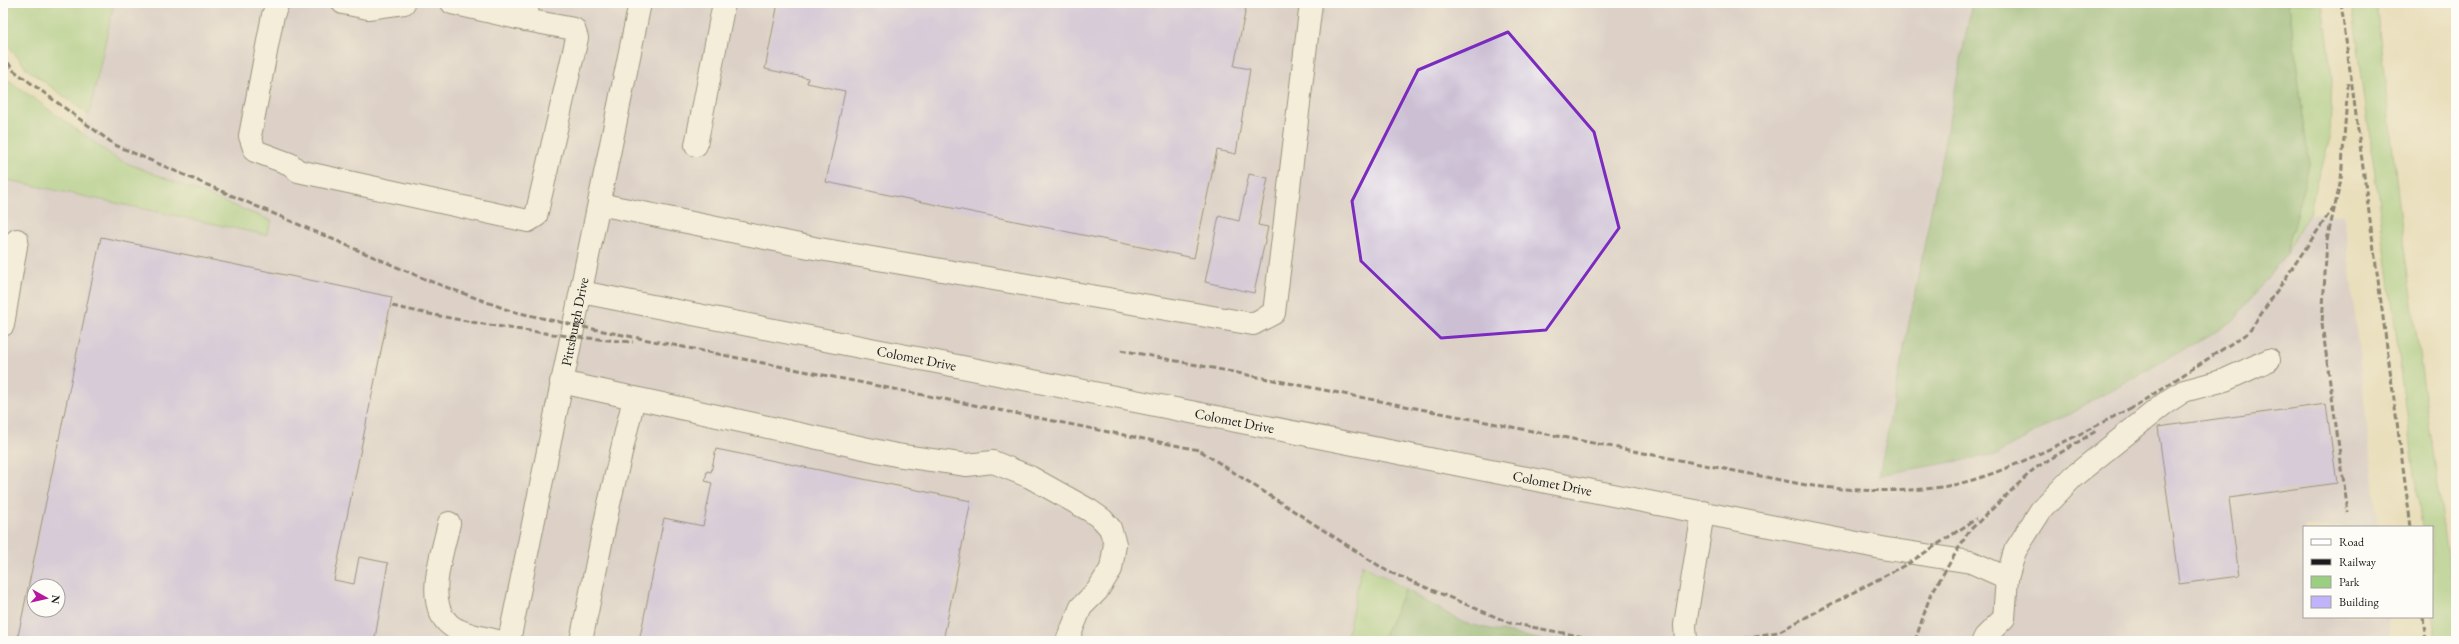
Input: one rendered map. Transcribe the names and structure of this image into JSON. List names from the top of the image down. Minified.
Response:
{"streets":{"street":["Pittsburgh Drive","Colomet Drive"]},"crossings":[["Pittsburgh Drive","Colomet Drive"]],"legend":["Road","Railway","Park","Building"],"north":"right"}
